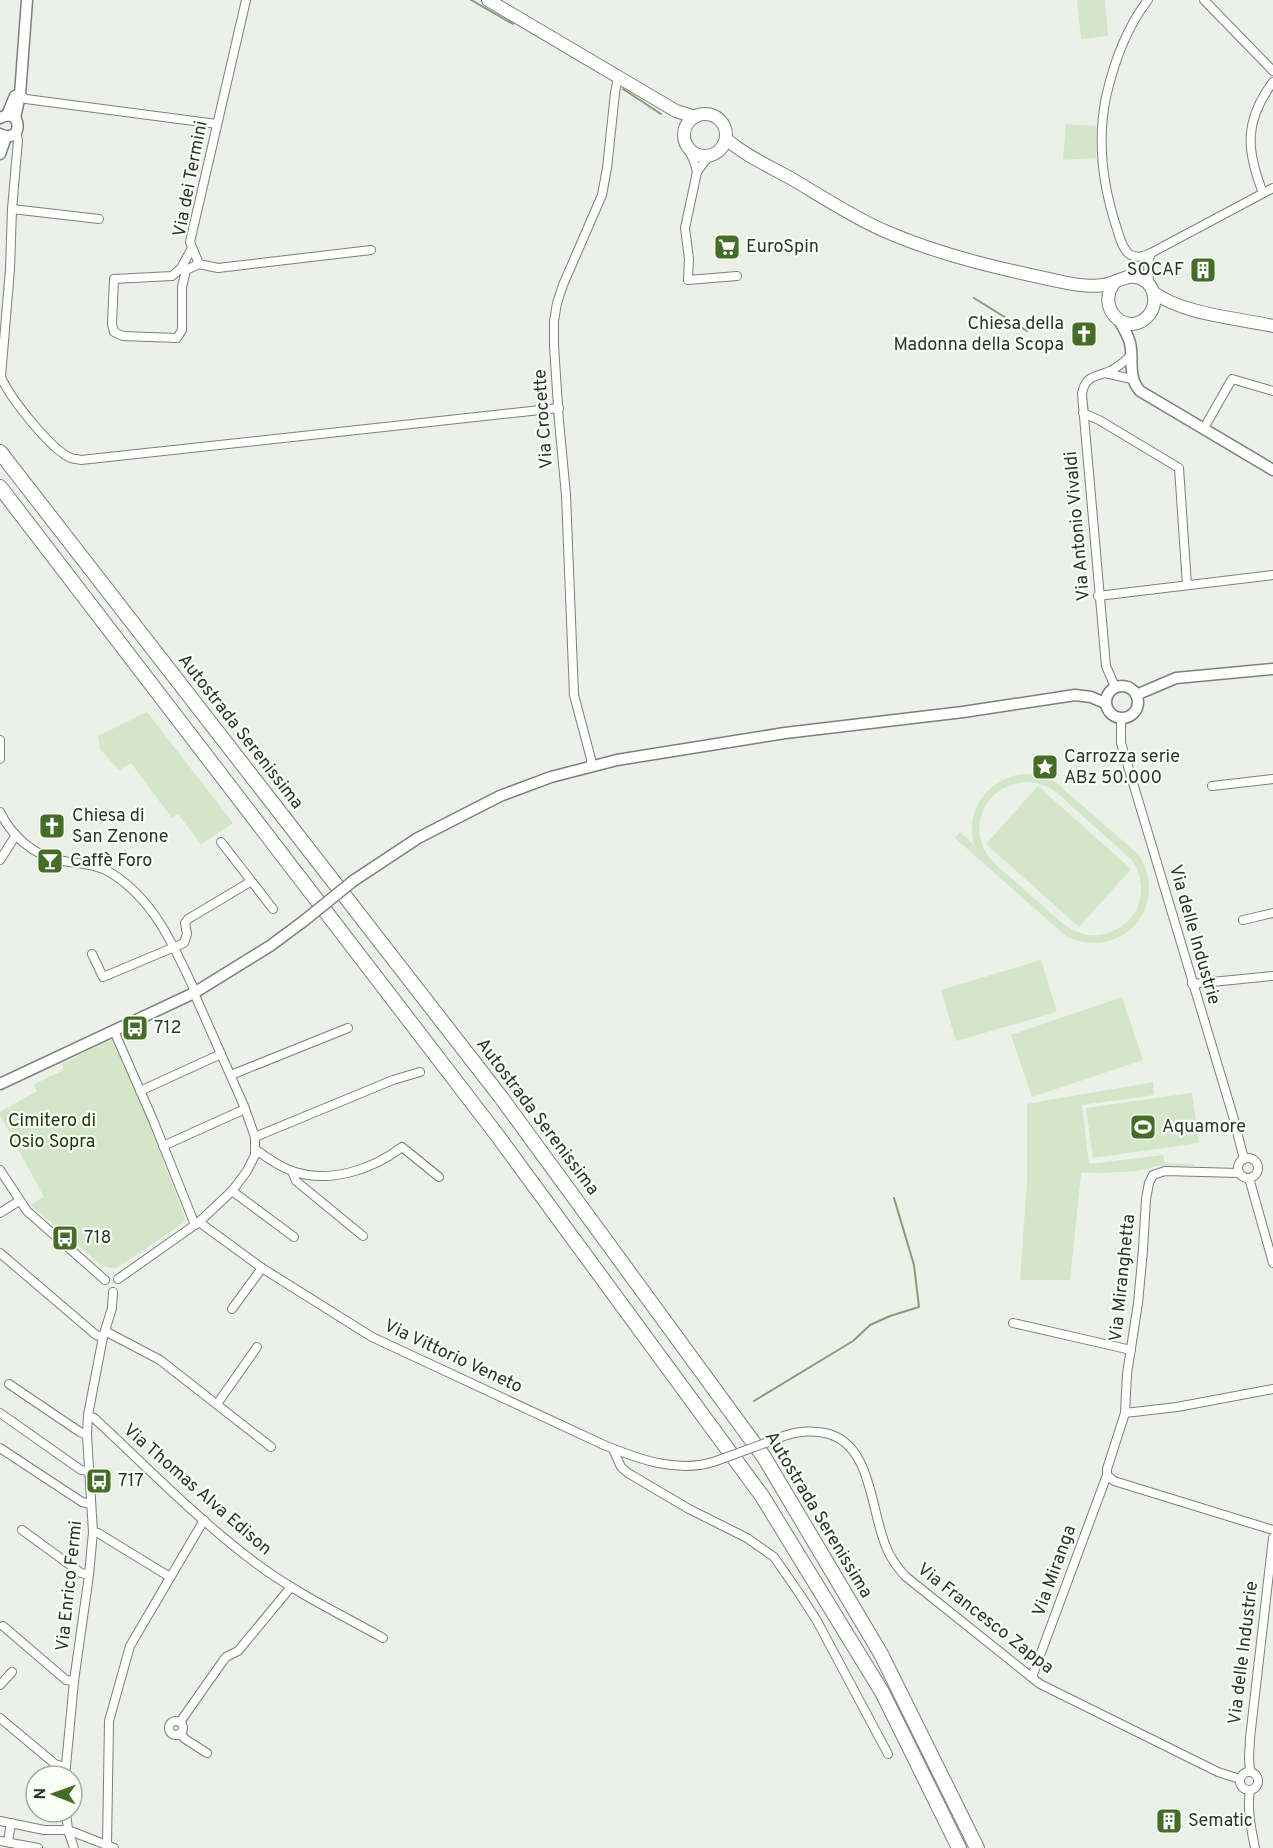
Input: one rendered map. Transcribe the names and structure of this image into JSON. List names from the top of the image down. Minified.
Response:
{"streets":{"highway":["Autostrada Serenissima"],"street":["Via dei Termini","Via Crocette","Via Antonio Vivaldi","Via delle Industrie","Via Miranghetta","Via Vittorio Veneto","Via Thomas Alva Edison","Via Miranga","Via Enrico Fermi","Via Francesco Zappa"]},"crossings":[["Via Antonio Vivaldi","Via delle Industrie"],["Via delle Industrie","Via Miranghetta"],["Via delle Industrie","Via Francesco Zappa"],["Via Miranghetta","Via Miranga"],["Via Vittorio Veneto","Via Francesco Zappa"],["Via Thomas Alva Edison","Via Enrico Fermi"],["Via Miranga","Via Francesco Zappa"]],"parks":["Cimitero di Osio Sopra"],"places":{"supermarket":["EuroSpin"],"building":["SOCAF","Sematic"],"church":["Chiesa della Madonna della Scopa","Chiesa di San Zenone"],"place":["Carrozza serie ABz 50.000"],"bar":["Caffè Foro"],"bus stop":["712","718","717"],"sports":["Aquamore"]},"north":"left"}
